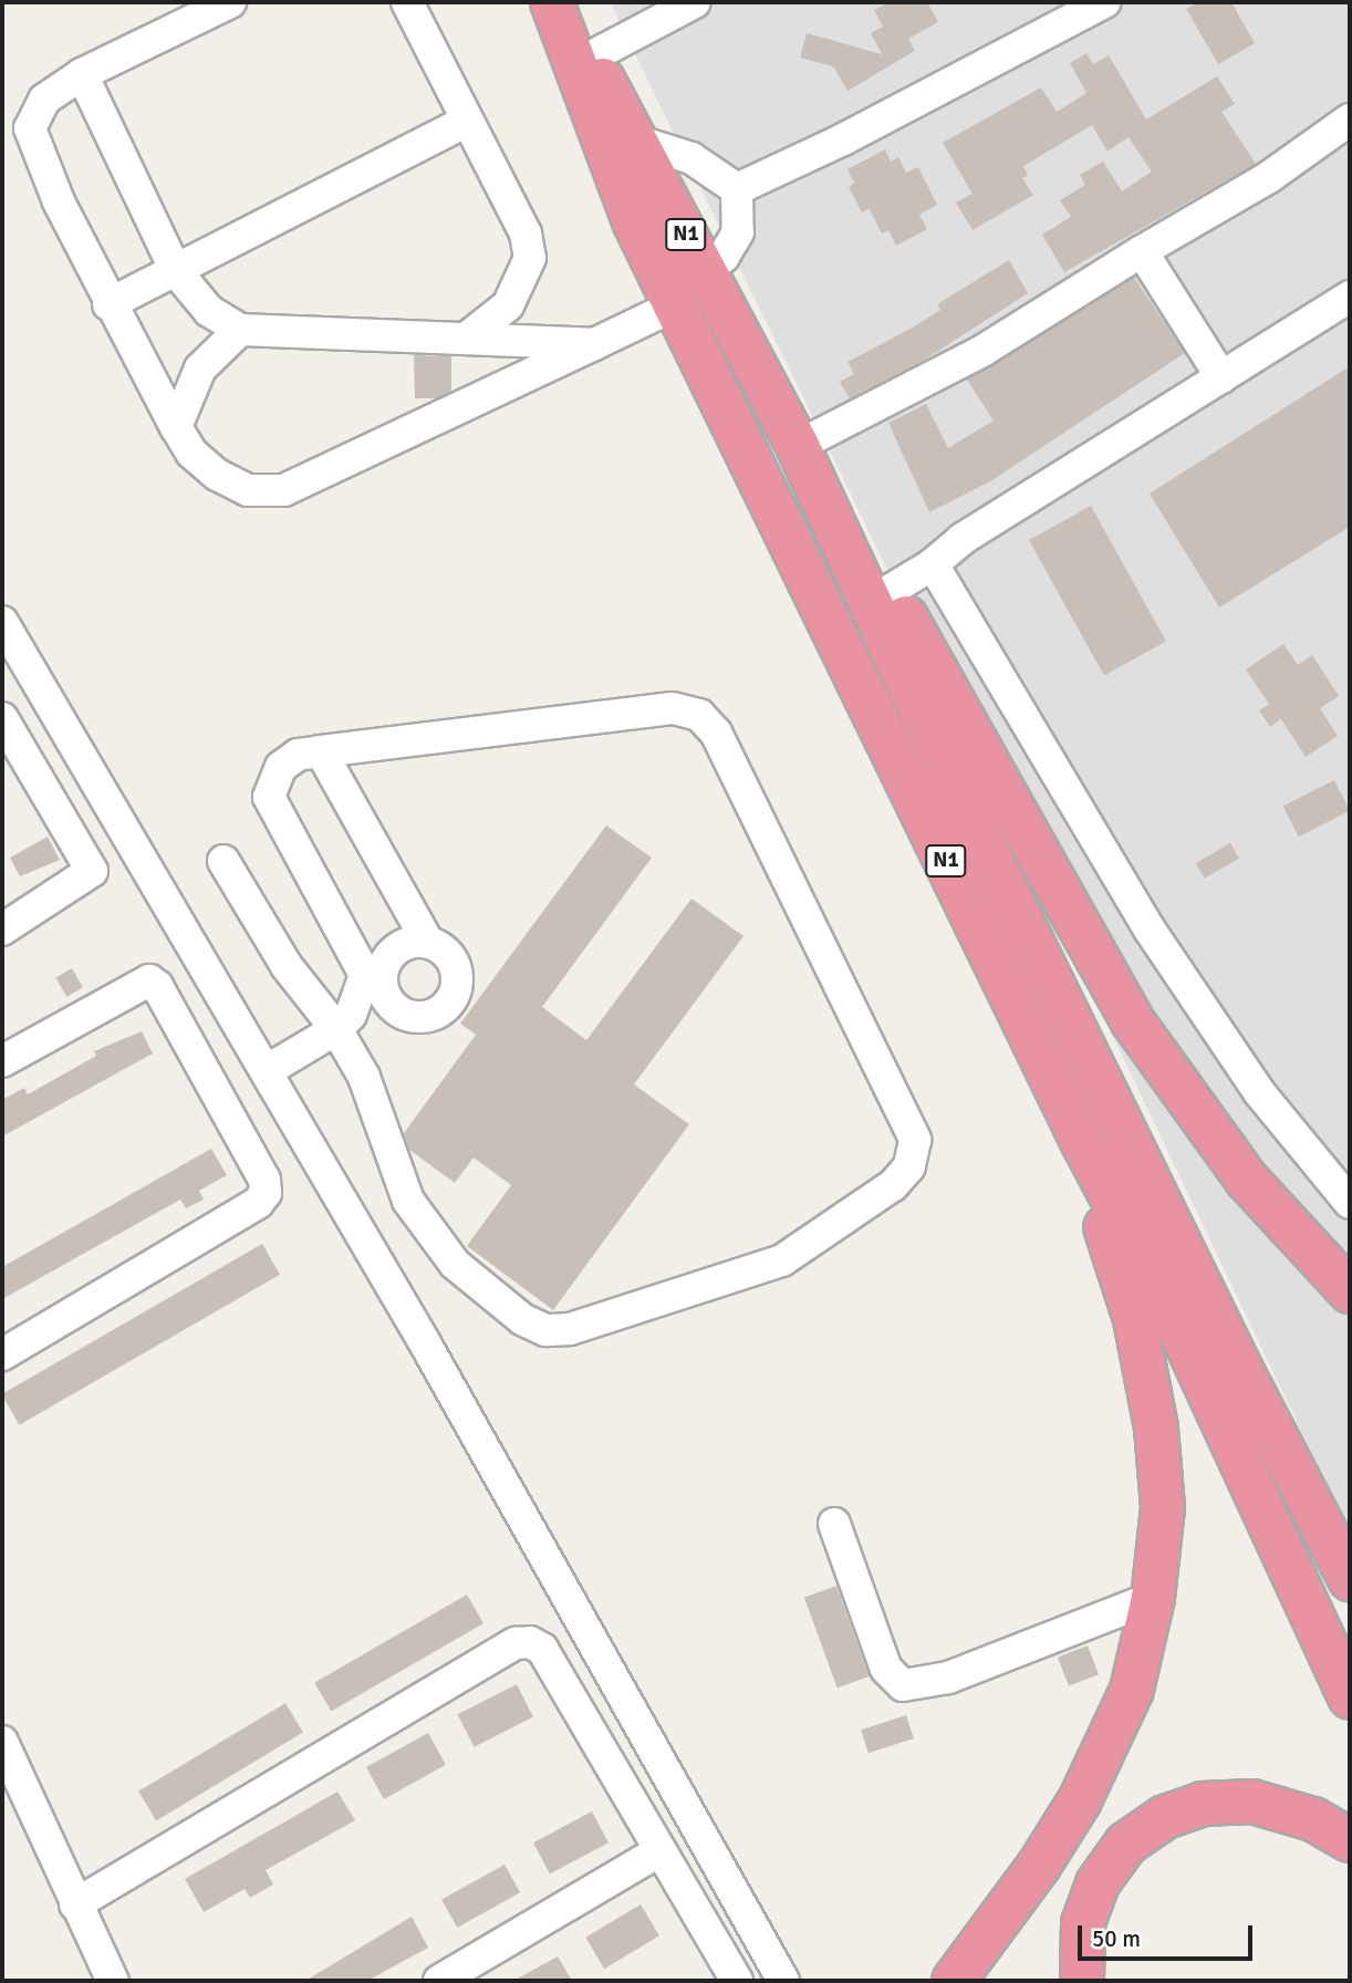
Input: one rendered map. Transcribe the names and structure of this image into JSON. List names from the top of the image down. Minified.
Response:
{"streets":{"highway":["N1"]},"scale_bar":"50 m"}
